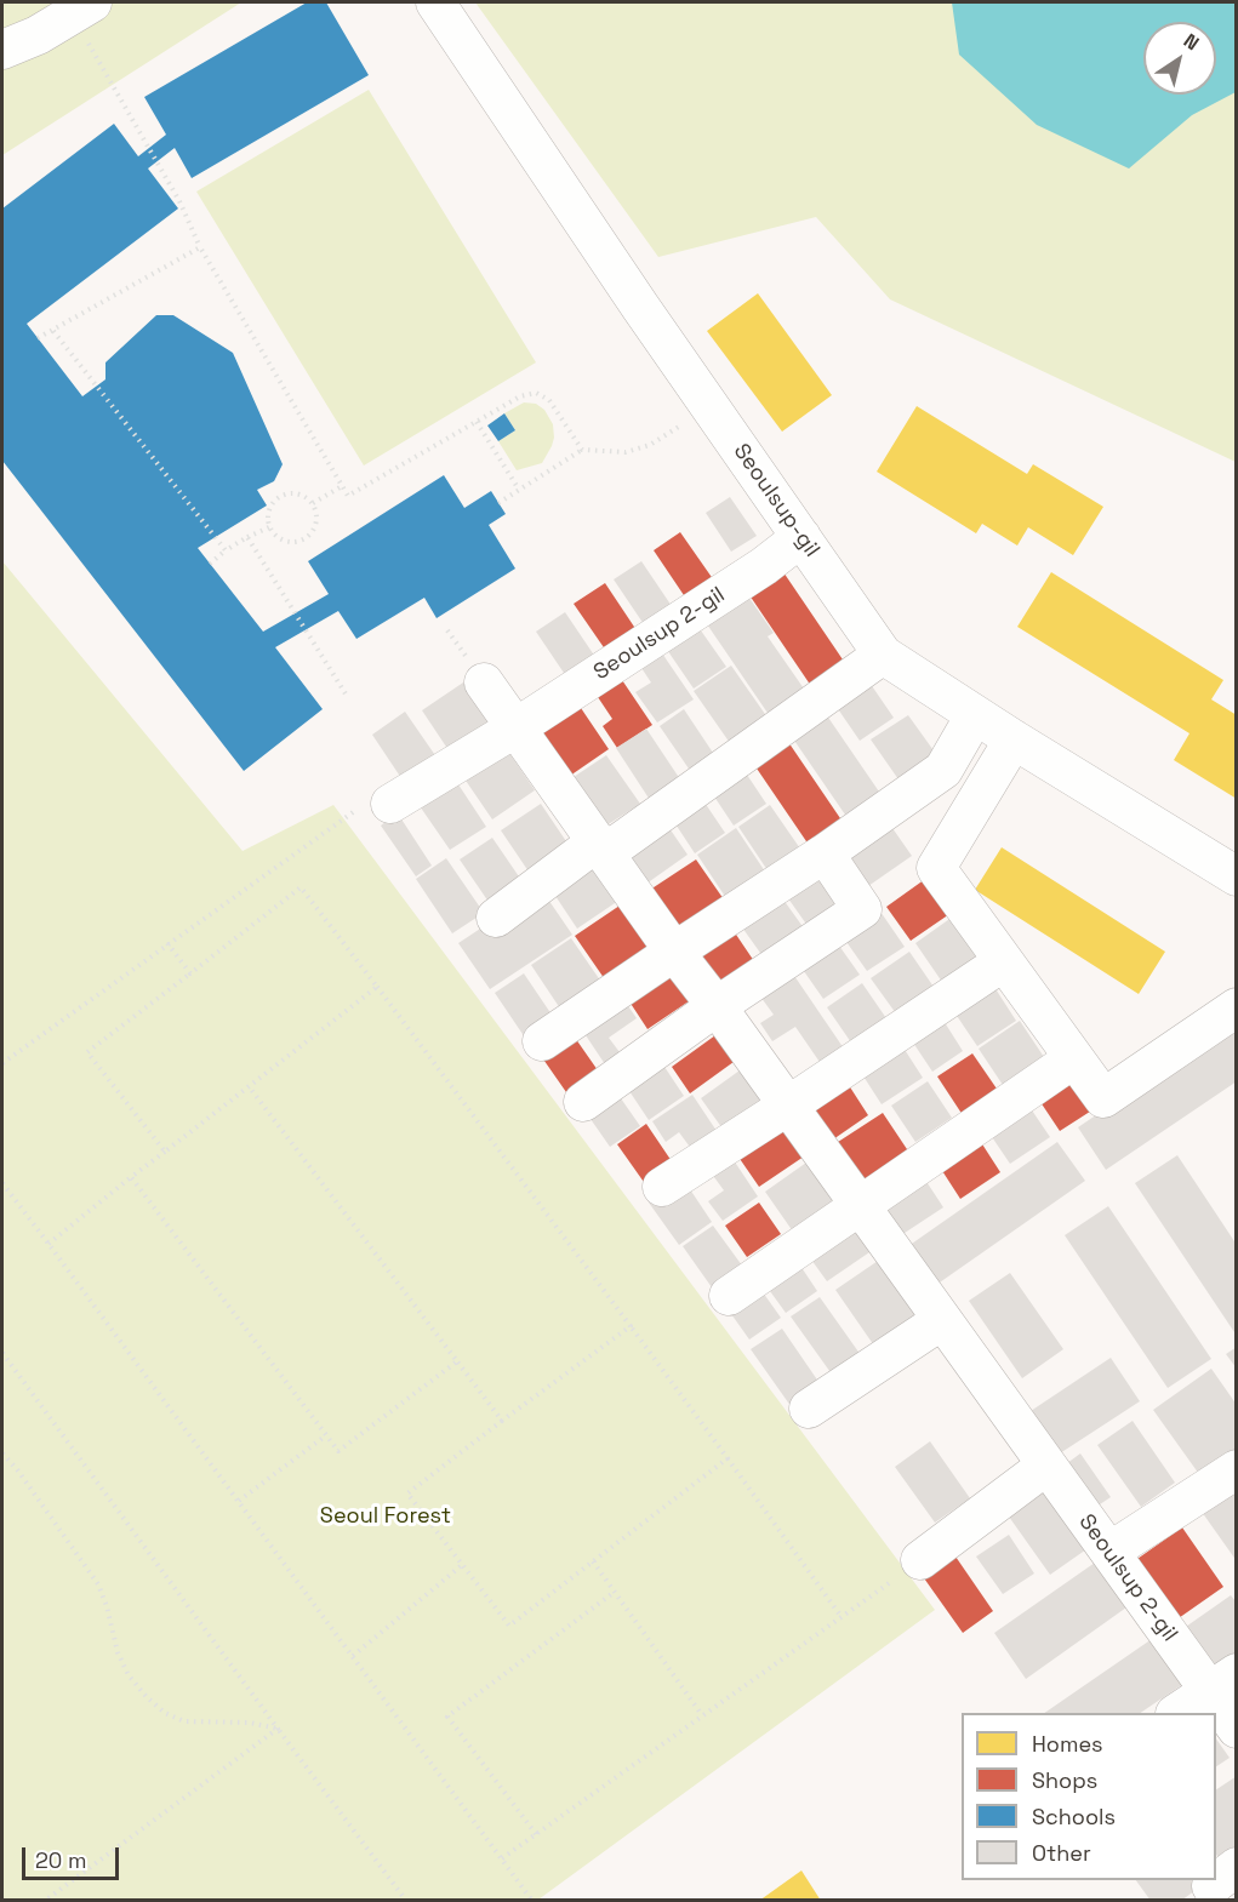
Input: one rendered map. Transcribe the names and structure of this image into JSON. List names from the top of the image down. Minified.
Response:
{"streets":{"street":["Seoulsup-gil","Seoulsup 2-gil"]},"crossings":[["Seoulsup-gil","Seoulsup 2-gil"]],"parks":["Seoul Forest"],"legend":["Homes","Shops","Schools","Other"],"scale_bar":"20 m","north":"top right"}
